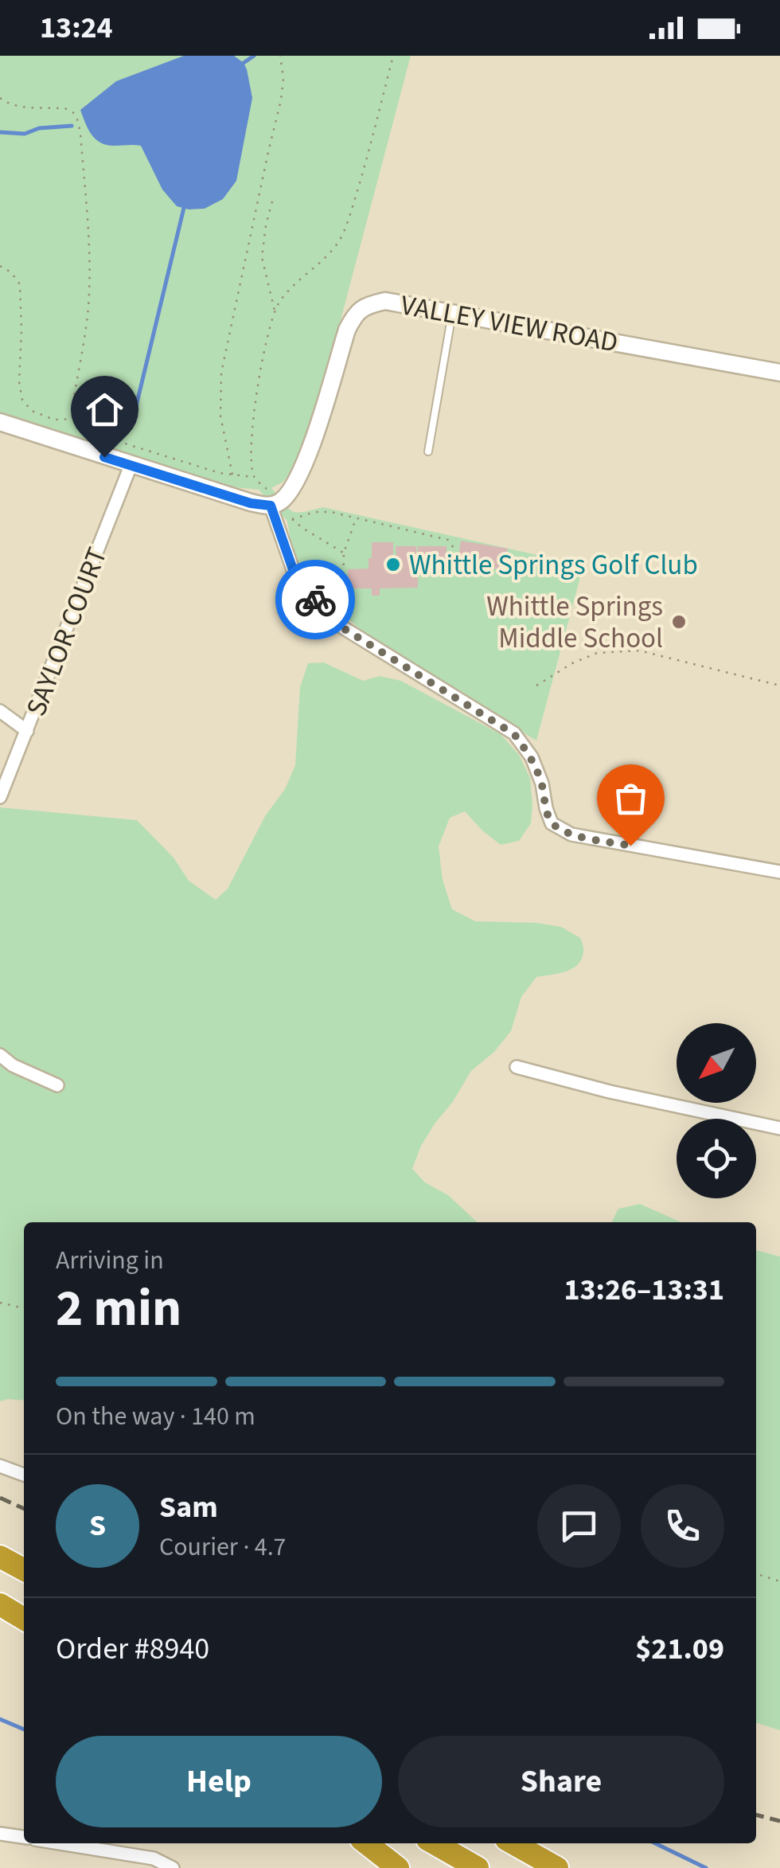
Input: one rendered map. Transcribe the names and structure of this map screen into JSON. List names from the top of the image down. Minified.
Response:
{"streets":{"street":["VALLEY VIEW ROAD","SAYLOR COURT"]},"places":["Whittle Springs Golf Club","Whittle Springs Middle School"],"north":"bottom left","page":{"status":"13:24","heading":["2 min","Arriving in","13:26–13:31"],"panel":["Sam","Courier · 4.7","Order #8940","$21.09"],"bar":"On the way · 140 m","round":"S","buttons":["Help","Share"]}}
